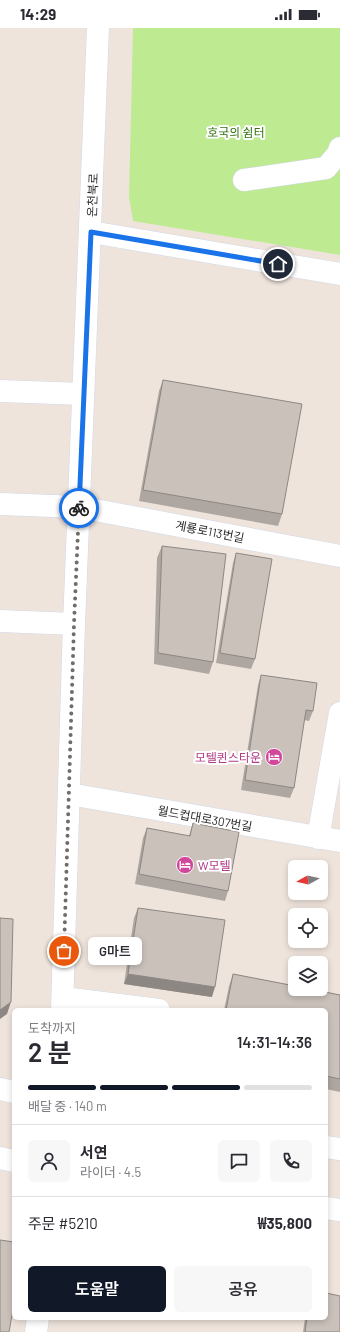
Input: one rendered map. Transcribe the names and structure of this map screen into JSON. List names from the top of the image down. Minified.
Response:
{"streets":{"street":["온천북로","계룡로113번길","월드컵대로307번길"]},"crossings":[["온천북로","계룡로113번길"],["온천북로","월드컵대로307번길"]],"parks":["호국의 쉼터"],"places":{"hotel":["모텔퀸스타운","W모텔"],"other":["G마트"]},"north":"left","page":{"status":"14:29","bubble":"G마트","heading":["2 분","도착까지","14:31–14:36"],"panel":["서연","라이더 · 4.5","주문 #5210","₩35,800"],"bar":"배달 중 · 140 m","buttons":["도움말","공유"]}}
